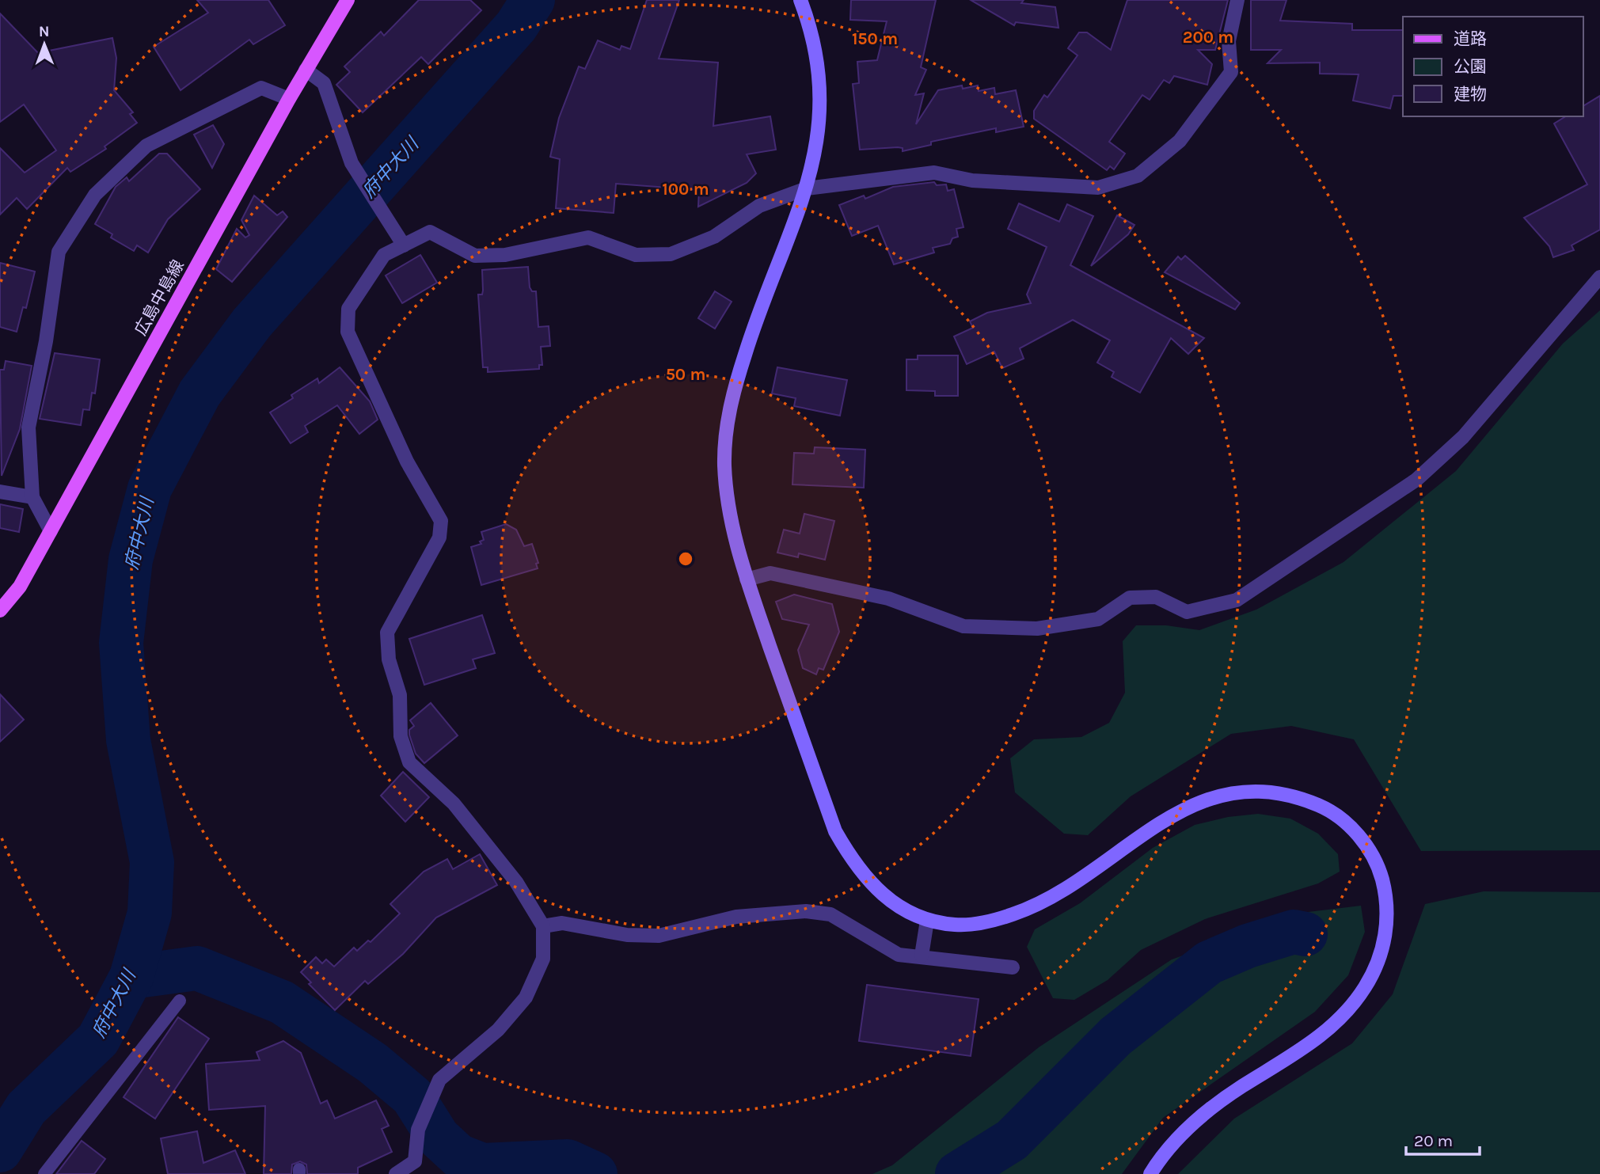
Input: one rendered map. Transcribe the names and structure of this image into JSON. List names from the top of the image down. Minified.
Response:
{"streets":{"main road":["広島中島線"]},"water":["府中大川"],"legend":["道路","公園","建物"],"scale_bar":"20 m","north":"top","rings":["200 m","150 m","100 m","50 m"]}
